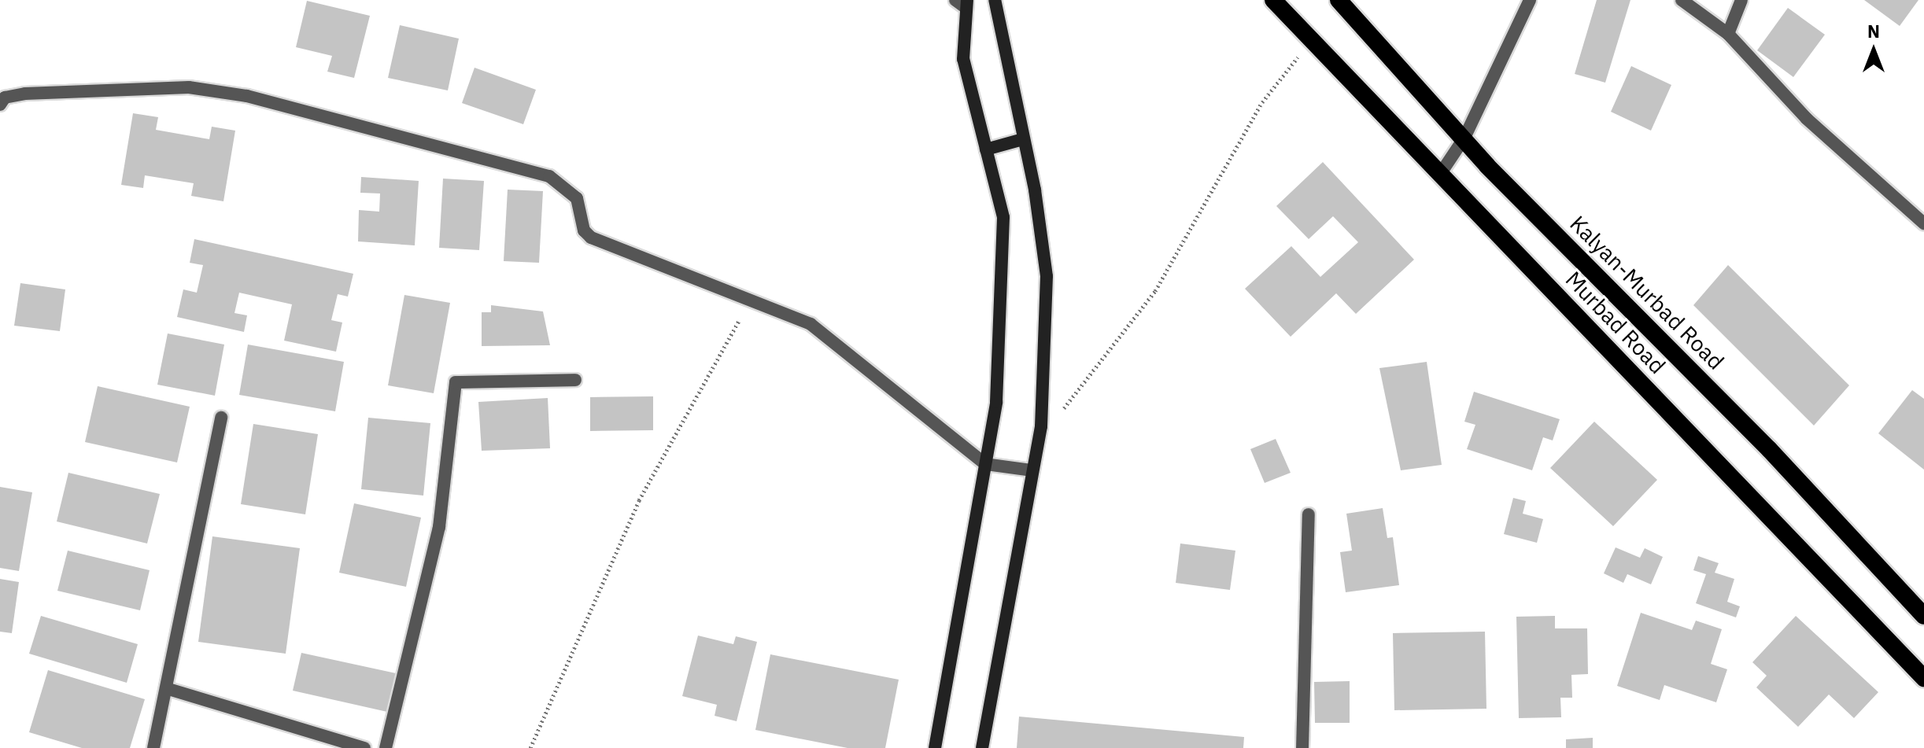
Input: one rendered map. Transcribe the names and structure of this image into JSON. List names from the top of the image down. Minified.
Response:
{"streets":{"highway":["Kalyan-Murbad Road","Murbad Road"]},"north":"top"}
